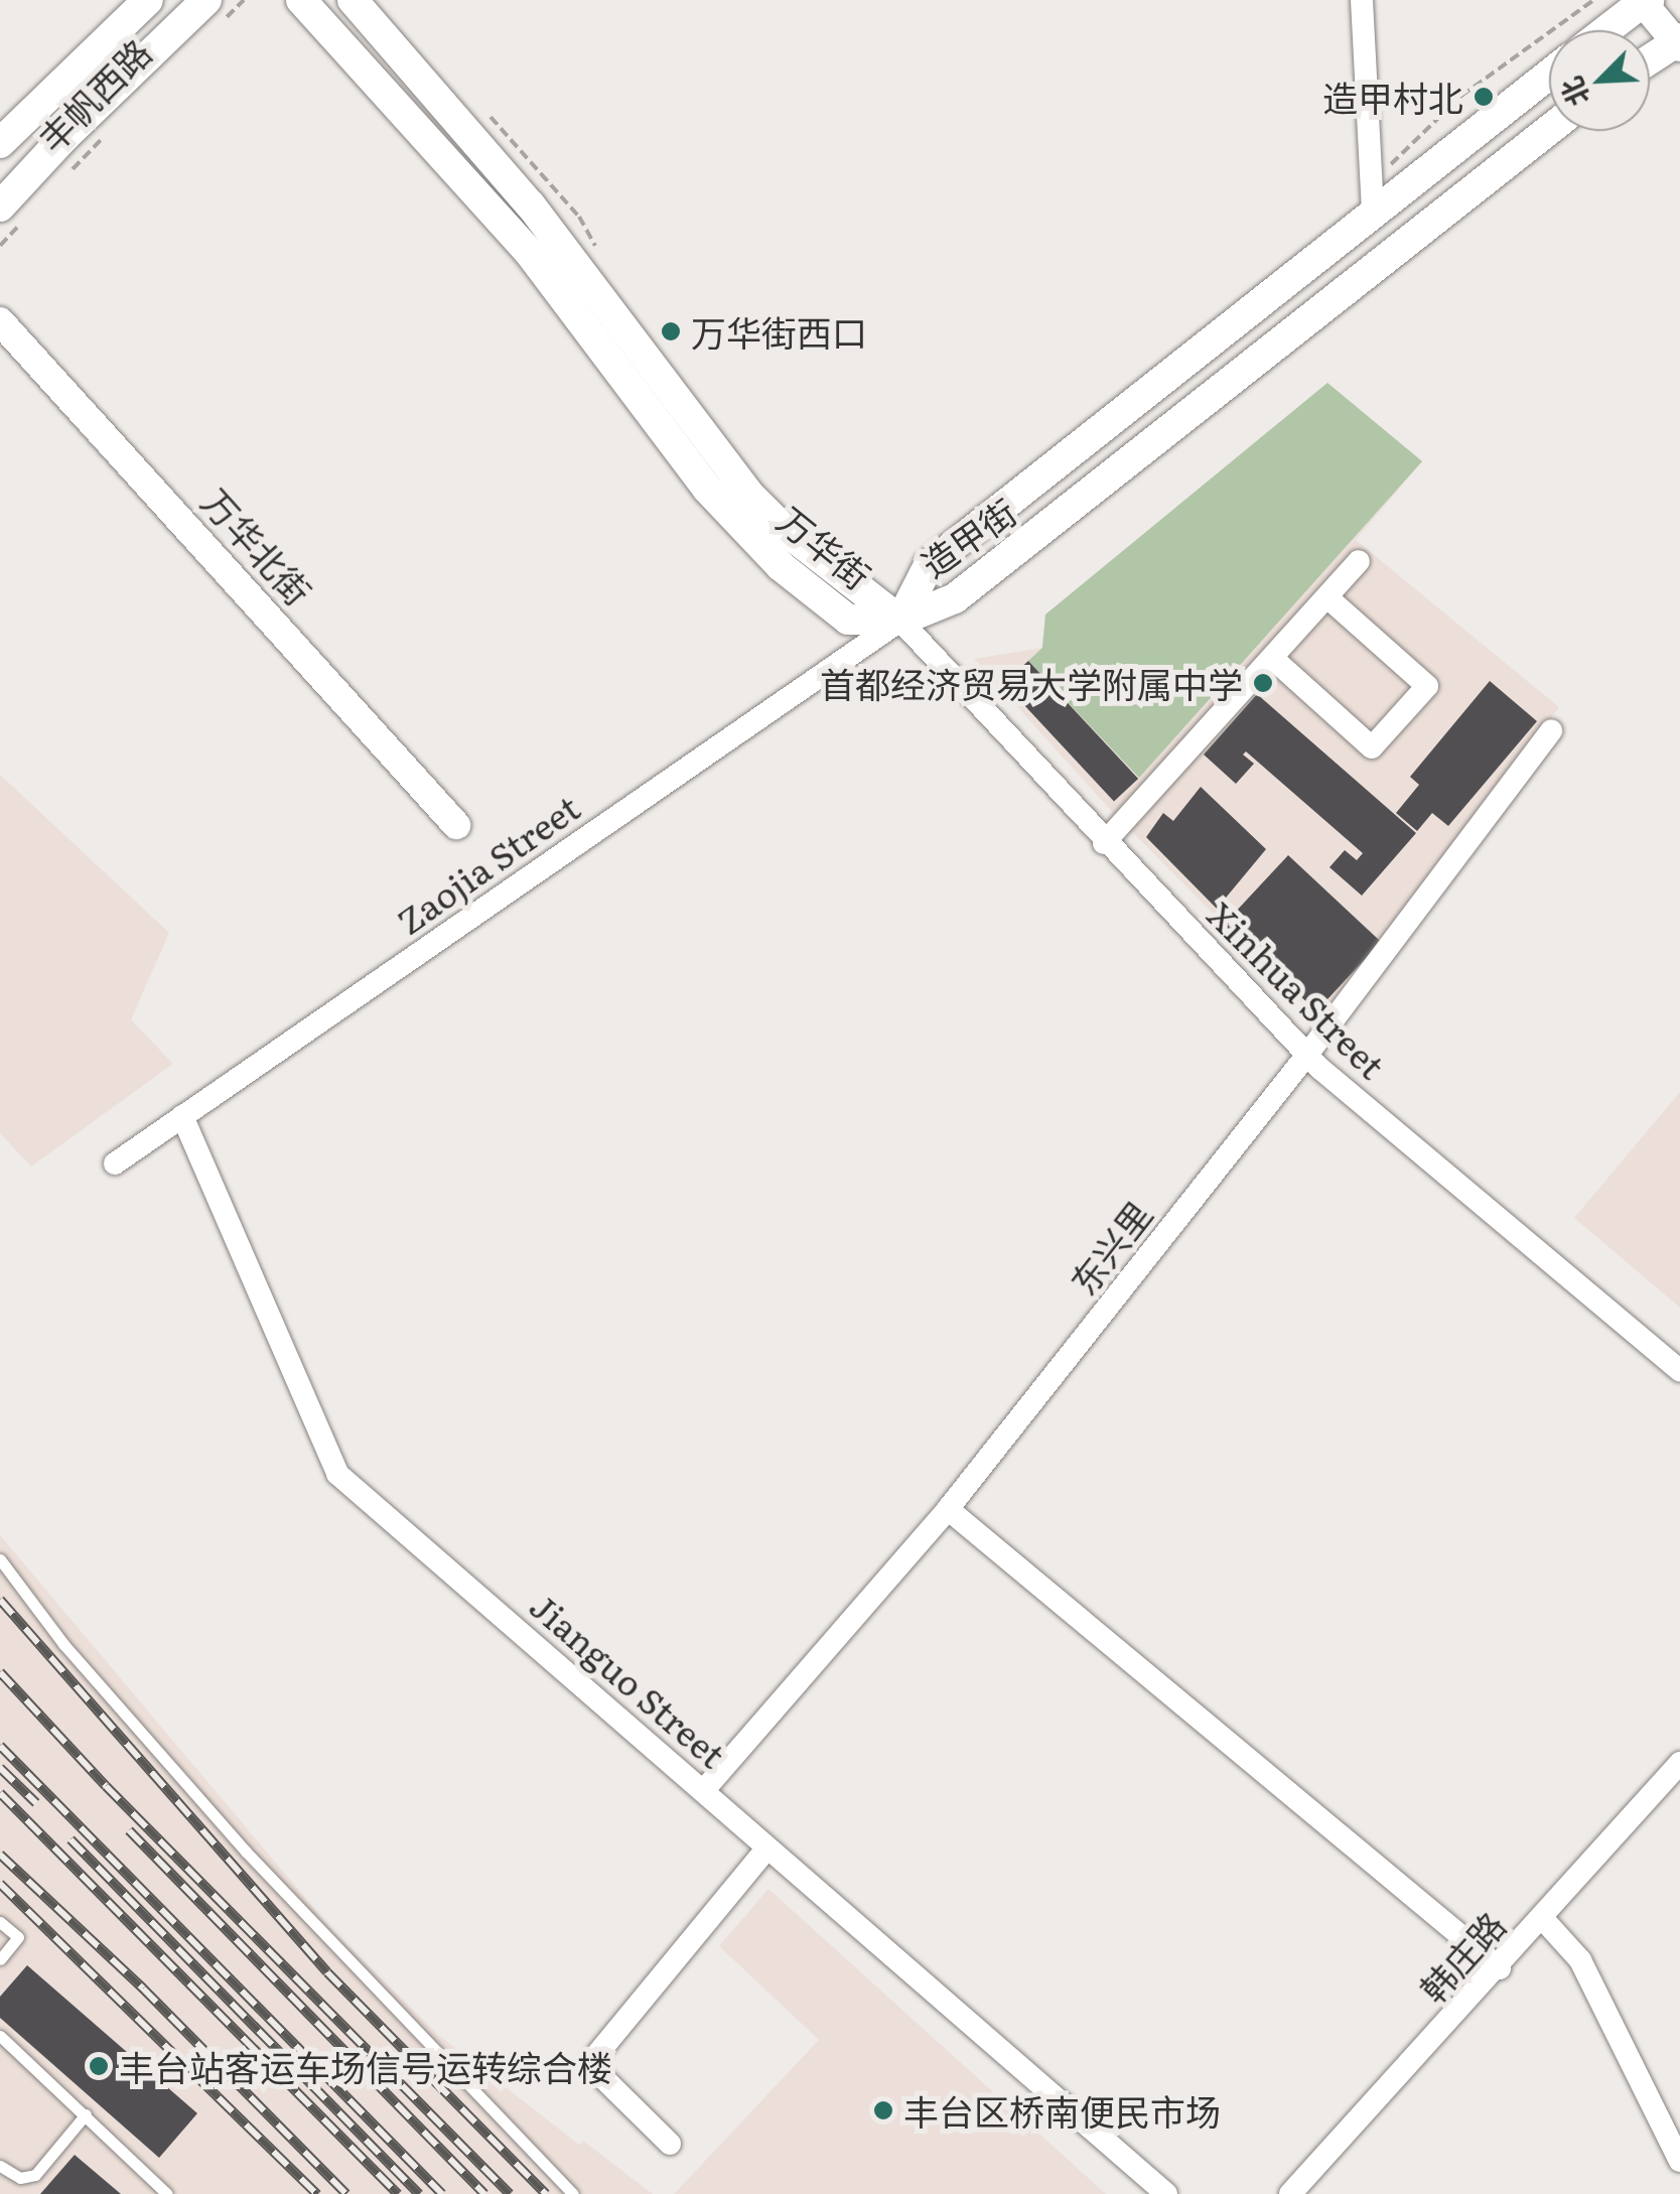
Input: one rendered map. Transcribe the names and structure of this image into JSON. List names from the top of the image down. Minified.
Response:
{"streets":{"main road":["丰帆西路","造甲街","万华街"],"street":["万华北街","Zaojia Street","Xinhua Street","东兴里","Jianguo Street","韩庄路"]},"crossings":[["造甲街","万华街"],["造甲街","Zaojia Street"],["造甲街","Xinhua Street"],["万华街","Zaojia Street"],["万华街","Xinhua Street"],["Zaojia Street","Xinhua Street"],["Zaojia Street","Jianguo Street"],["Xinhua Street","东兴里"],["东兴里","Jianguo Street"]],"places":["造甲村北","万华街西口","首都经济贸易大学附属中学","丰台站客运车场信号运转综合楼","丰台区桥南便民市场"],"north":"bottom left"}
